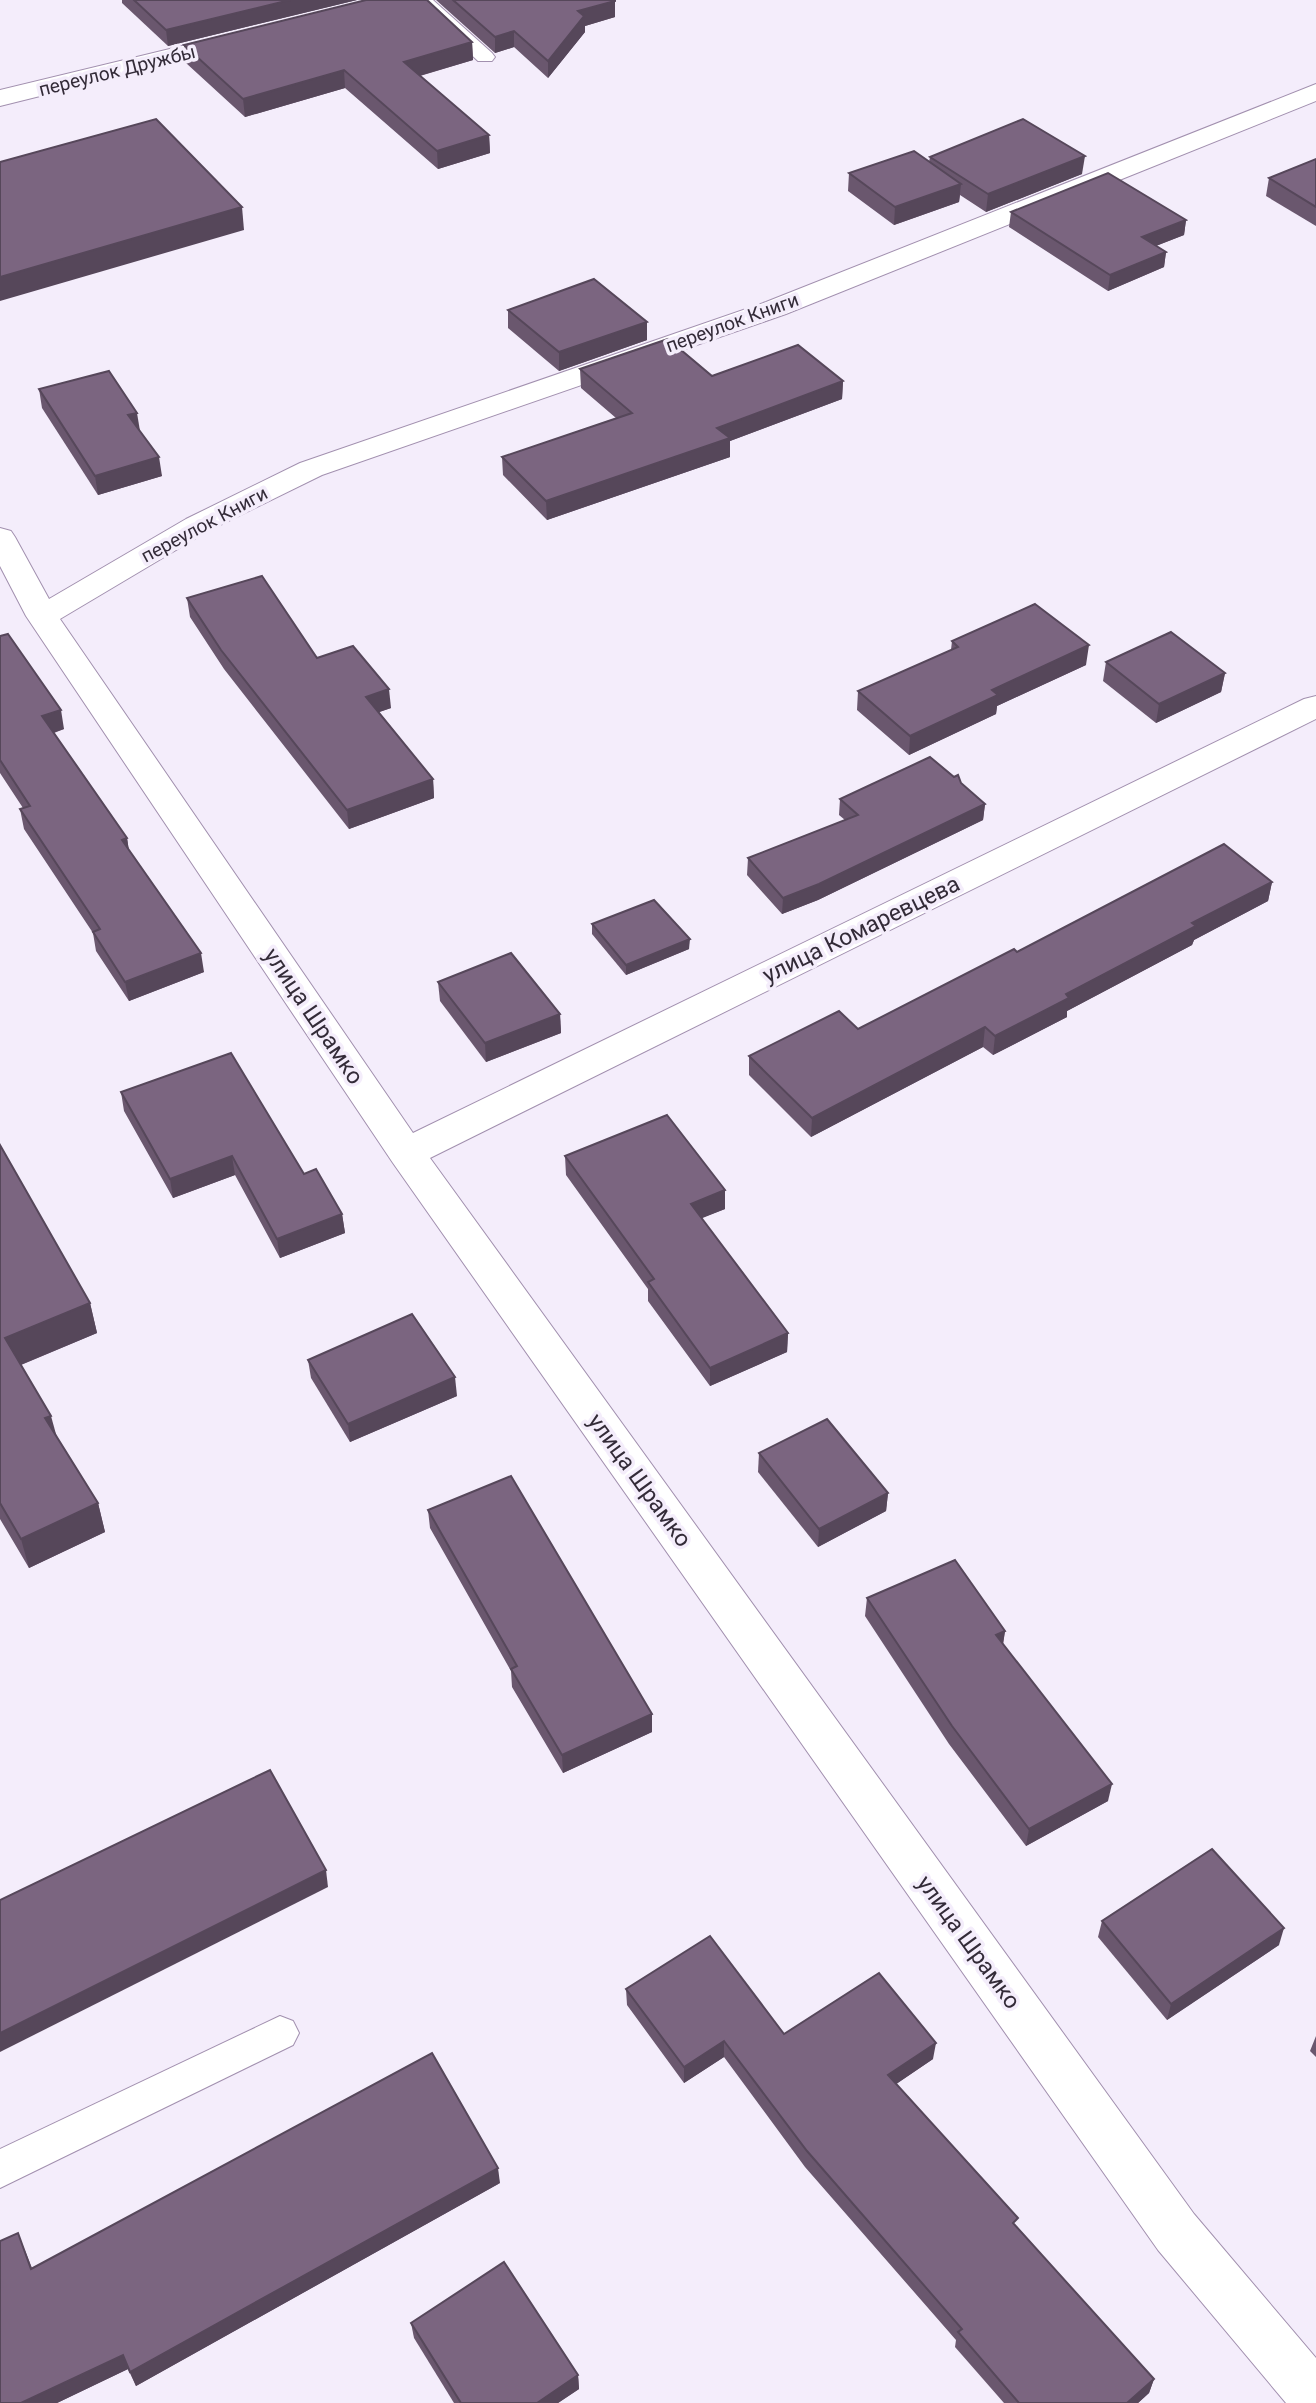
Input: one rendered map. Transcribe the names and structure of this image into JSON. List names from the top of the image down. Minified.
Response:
{"streets":{"street":["переулок Дружбы","переулок Книги","улица Комаревцева","улица Шрамко"]},"crossings":[["переулок Книги","улица Шрамко"],["улица Комаревцева","улица Шрамко"]]}
